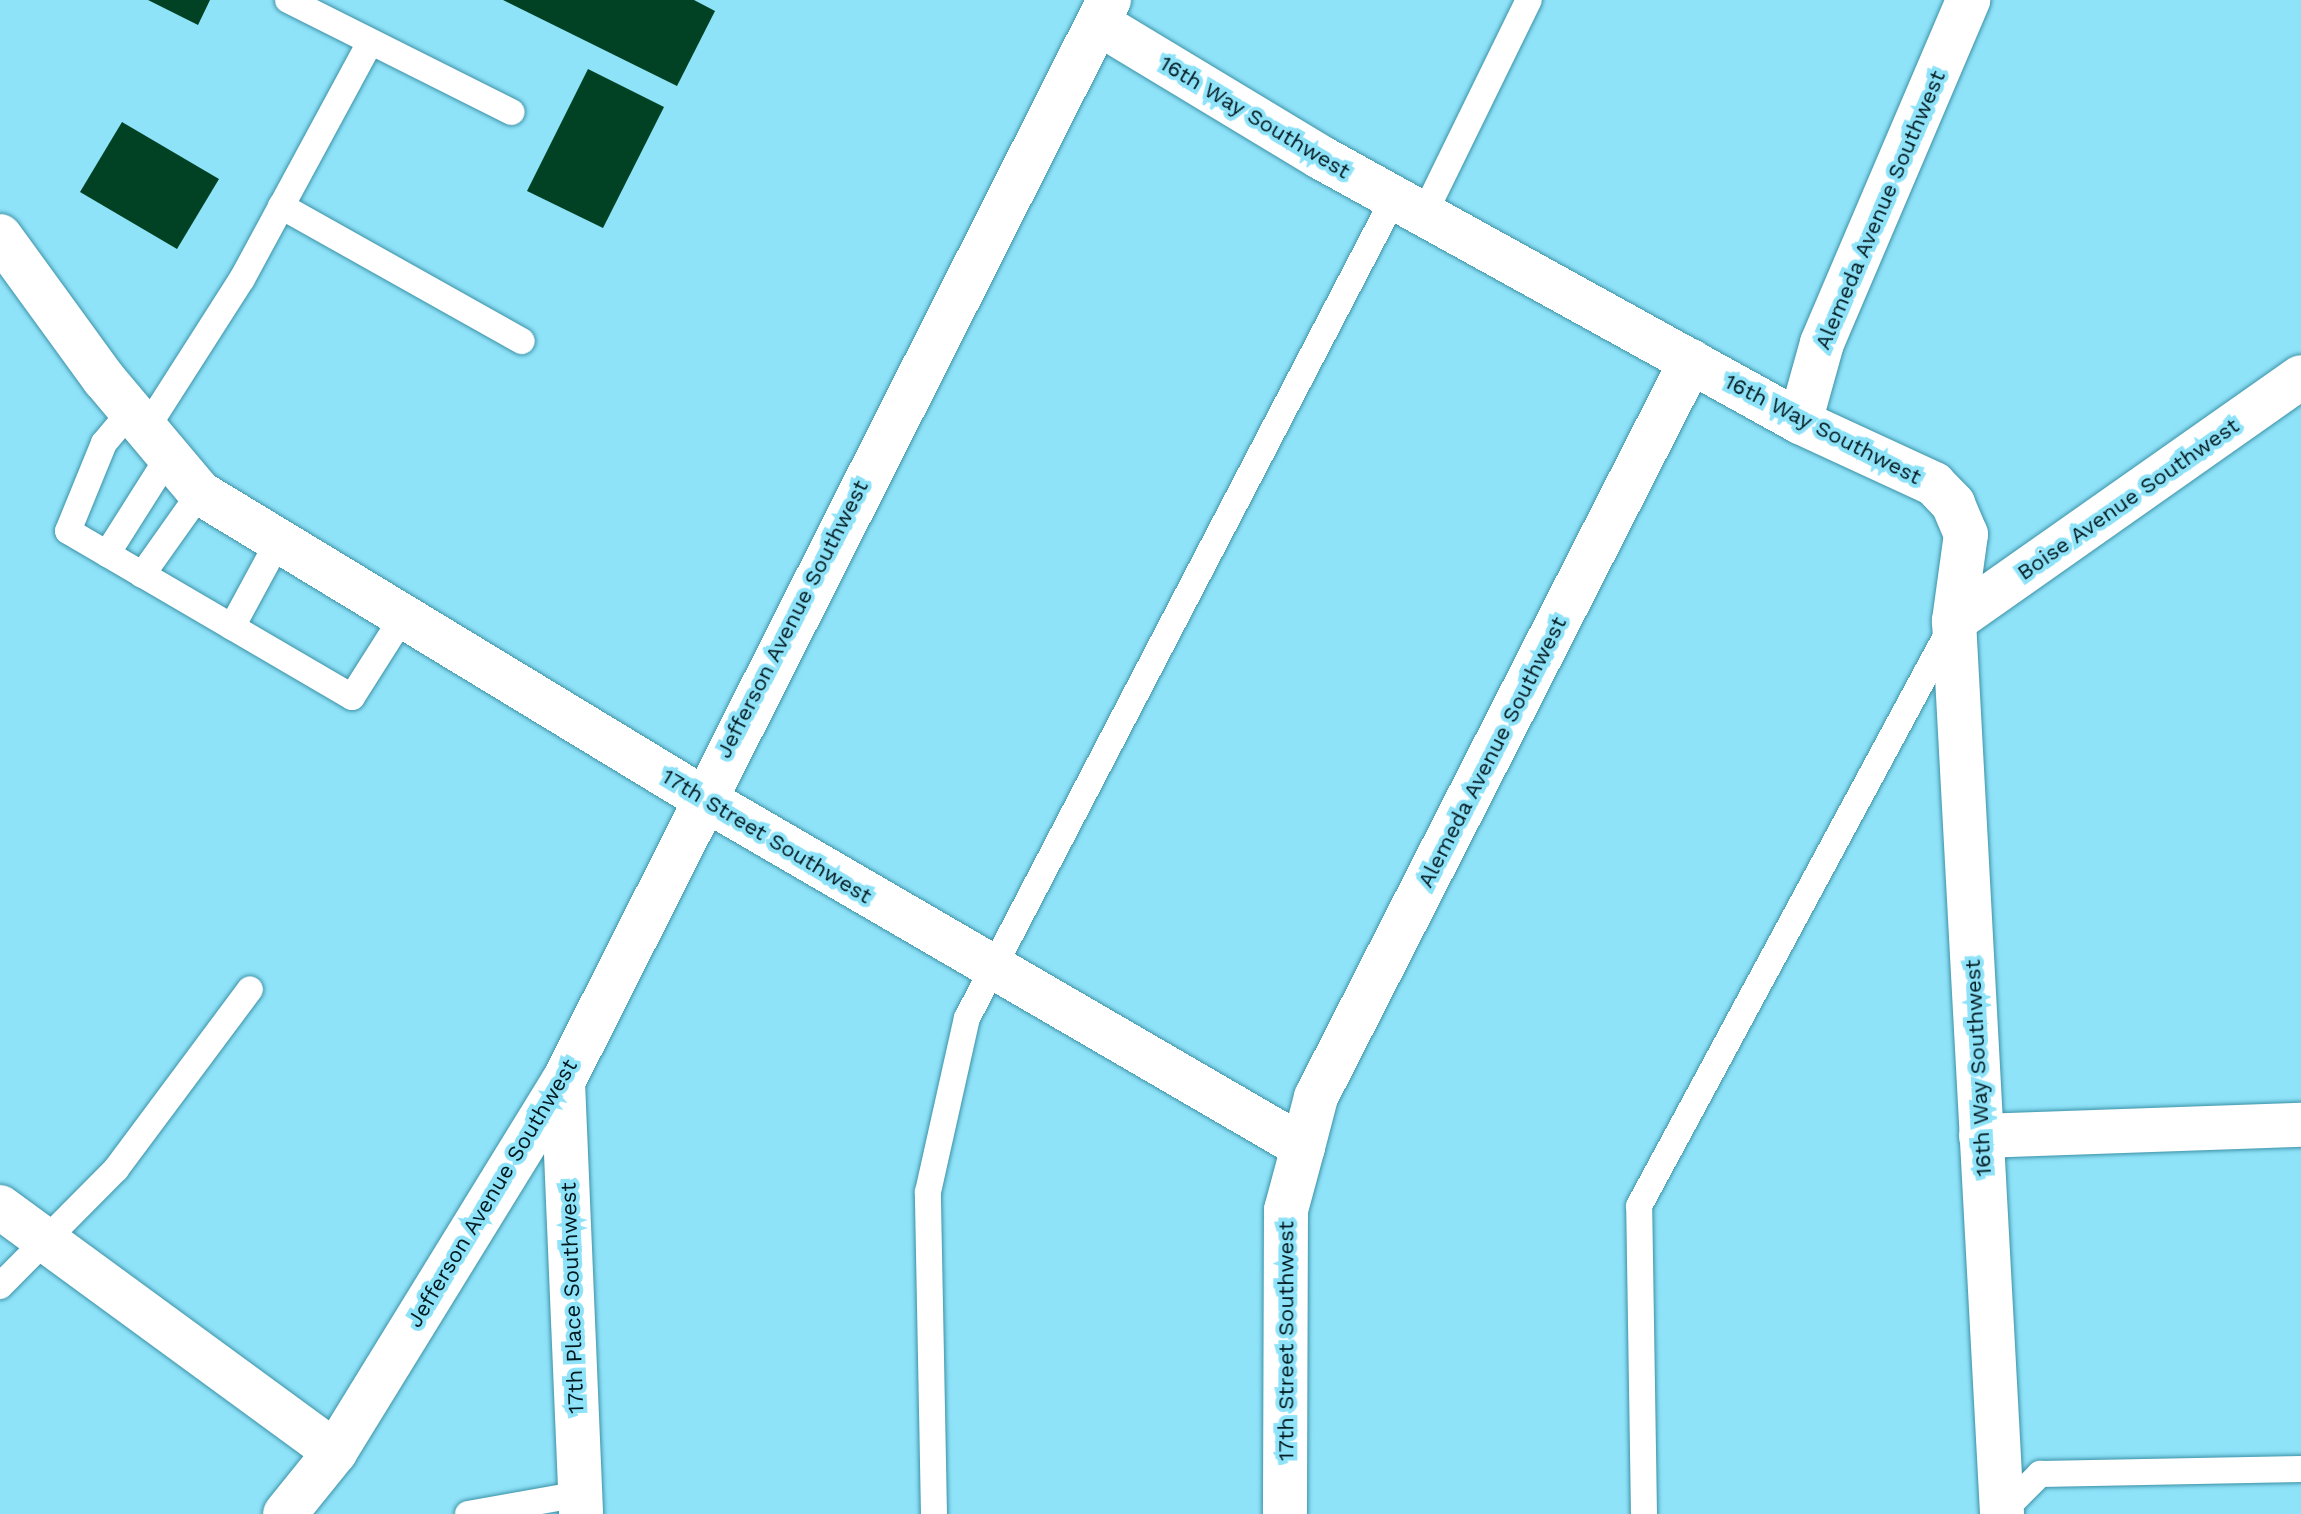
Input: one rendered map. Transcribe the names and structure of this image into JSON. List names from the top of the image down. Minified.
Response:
{"streets":{"street":["16th Way Southwest","Alemeda Avenue Southwest","Boise Avenue Southwest","Jefferson Avenue Southwest","17th Street Southwest","17th Place Southwest"]},"crossings":[["16th Way Southwest","Alemeda Avenue Southwest"],["16th Way Southwest","Boise Avenue Southwest"],["16th Way Southwest","Jefferson Avenue Southwest"],["Alemeda Avenue Southwest","17th Street Southwest"],["Jefferson Avenue Southwest","17th Street Southwest"],["Jefferson Avenue Southwest","17th Place Southwest"]]}
